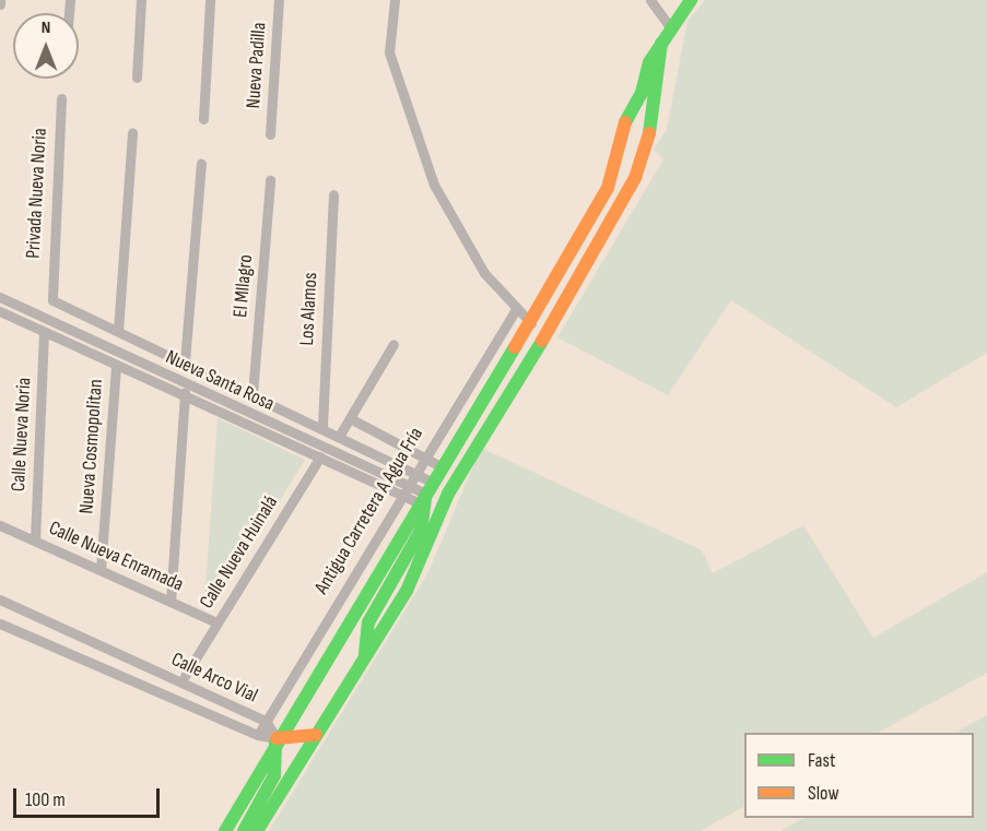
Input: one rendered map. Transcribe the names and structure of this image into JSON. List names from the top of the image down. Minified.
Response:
{"streets":{"street":["Nueva Padilla","Privada Nueva Noria","El MIlagro","Los Alamos","Nueva Santa Rosa","Calle Nueva Noria","Nueva Cosmopolitan","Antigua Carretera A Agua Fría","Calle Nueva Huinalá","Calle Nueva Enramada","Calle Arco Vial"]},"crossings":[["Nueva Santa Rosa","Calle Nueva Noria"],["Nueva Santa Rosa","Nueva Cosmopolitan"],["Nueva Santa Rosa","Antigua Carretera A Agua Fría"],["Nueva Santa Rosa","Calle Nueva Huinalá"],["Calle Nueva Noria","Calle Nueva Enramada"],["Nueva Cosmopolitan","Calle Nueva Enramada"],["Antigua Carretera A Agua Fría","Calle Arco Vial"],["Calle Nueva Huinalá","Calle Nueva Enramada"],["Calle Nueva Huinalá","Calle Arco Vial"]],"legend":["Fast","Slow"],"scale_bar":"100 m","north":"top"}
